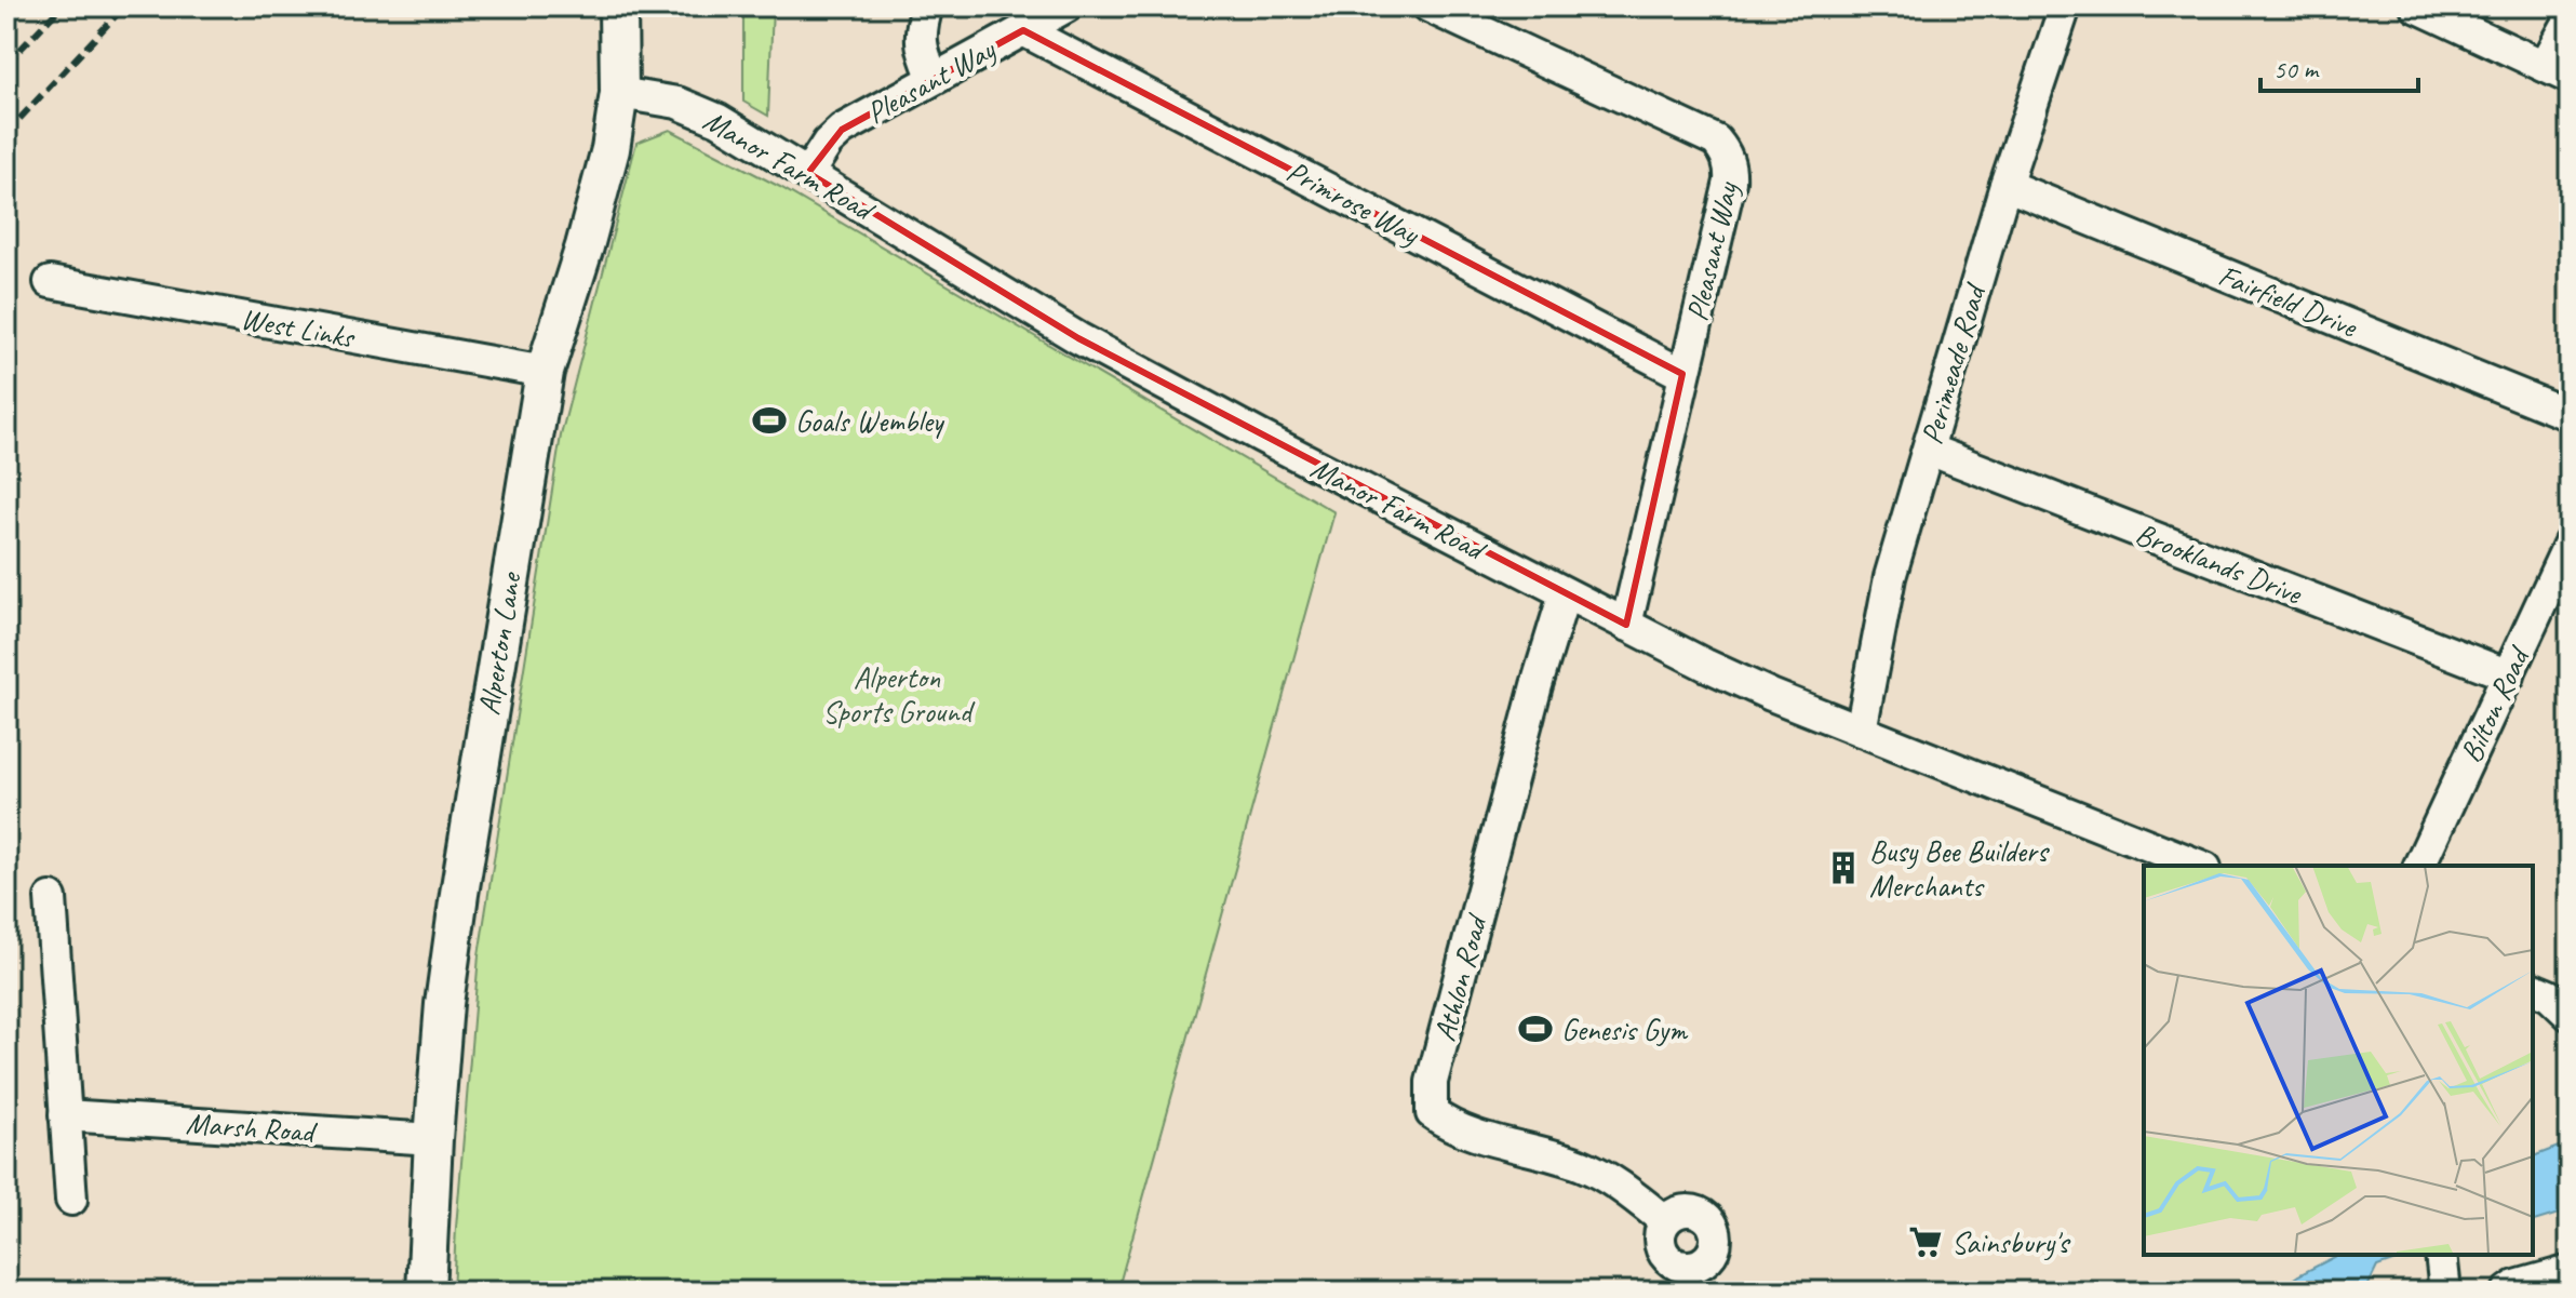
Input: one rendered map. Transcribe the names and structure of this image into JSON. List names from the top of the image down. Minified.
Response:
{"streets":{"main road":["Alperton Lane"],"street":["Pleasant Way","Manor Farm Road","Primrose Way","Fairfield Drive","West Links","Perimeade Road","Brooklands Drive","Bilton Road","Athlon Road","Marsh Road"]},"crossings":[["Pleasant Way","Manor Farm Road"],["Pleasant Way","Primrose Way"],["Manor Farm Road","Perimeade Road"],["Manor Farm Road","Alperton Lane"],["Manor Farm Road","Athlon Road"],["Fairfield Drive","Perimeade Road"],["West Links","Alperton Lane"],["Perimeade Road","Brooklands Drive"],["Brooklands Drive","Bilton Road"],["Alperton Lane","Marsh Road"]],"parks":["Alperton Sports Ground"],"places":{"sports":["Goals Wembley","Genesis Gym"],"building":["Busy Bee Builders Merchants"],"supermarket":["Sainsbury's"]},"scale_bar":"50 m"}
